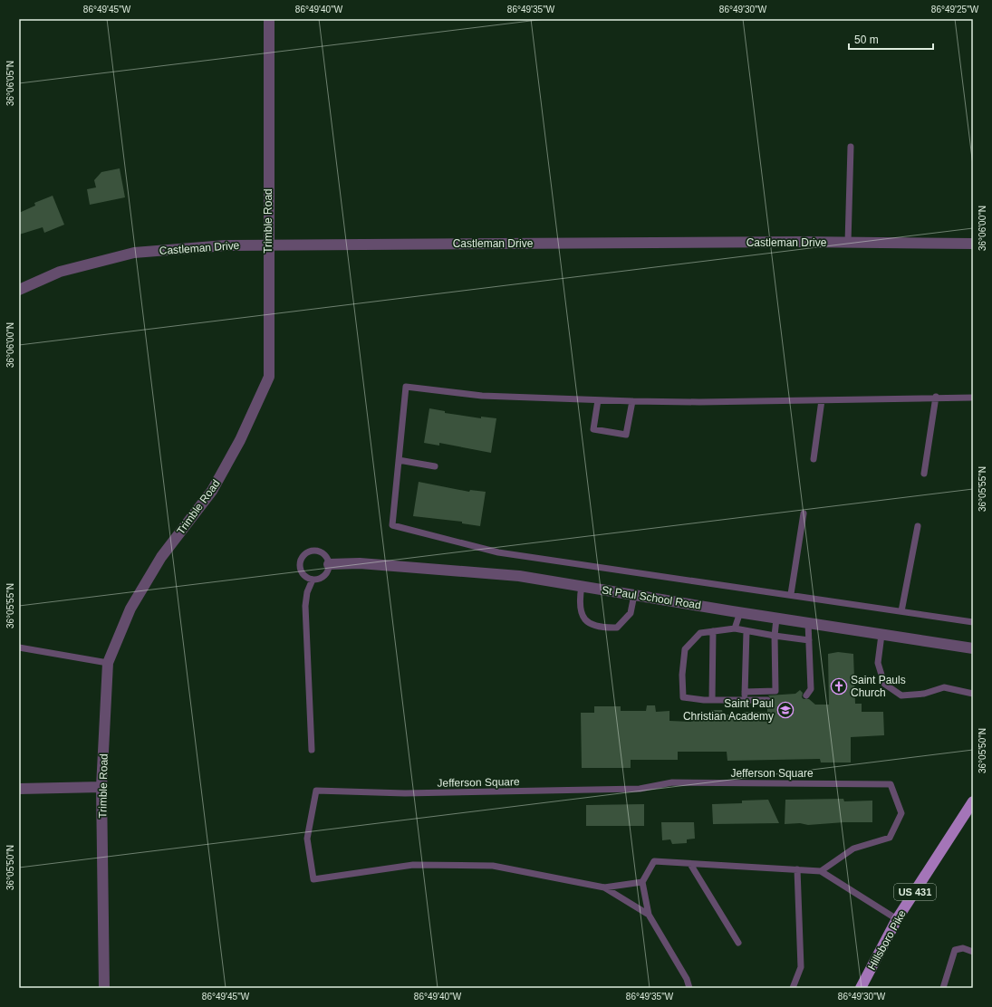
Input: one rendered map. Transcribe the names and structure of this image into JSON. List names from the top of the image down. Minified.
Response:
{"streets":{"main road":["US 431","Hillsboro Pike"],"street":["Trimble Road","Castleman Drive","St Paul School Road"],"lane":["Jefferson Square"]},"crossings":[["Trimble Road","Castleman Drive"]],"places":{"church":["Saint Pauls Church"],"school or university":["Saint Paul Christian Academy"]},"scale_bar":"50 m","coordinates":["86°49'45\"W","86°49'40\"W","86°49'35\"W","86°49'30\"W","86°49'25\"W","36°06'05\"N","36°06'00\"N","36°05'55\"N","36°05'50\"N"]}
